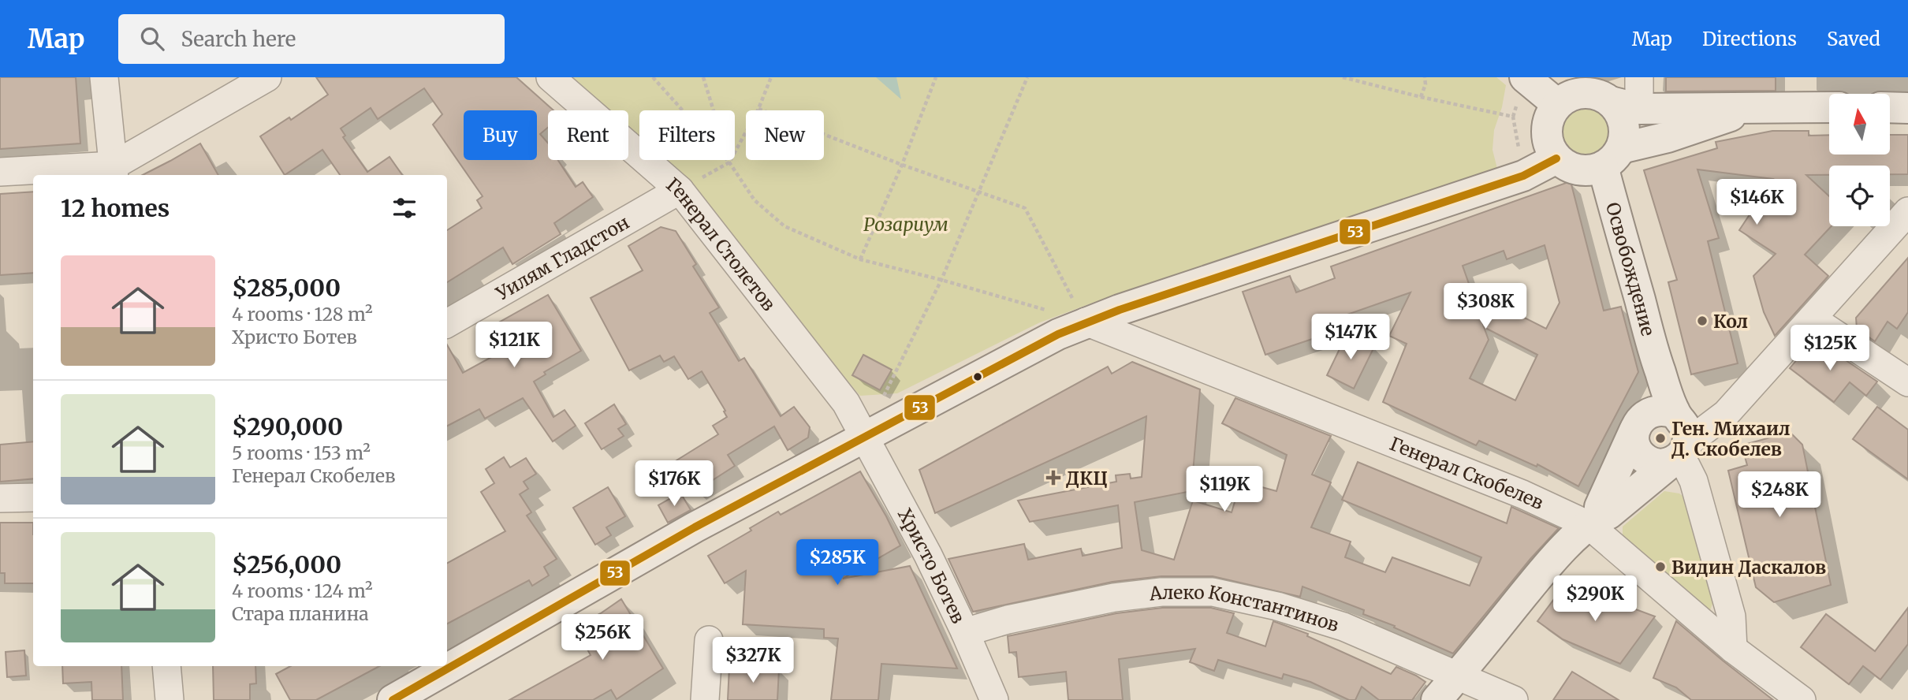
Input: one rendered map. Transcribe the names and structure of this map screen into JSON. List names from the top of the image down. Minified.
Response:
{"streets":{"main road":["Освобождение"],"street":["Генерал Столетов","Уилям Гладстон","Генерал Скобелев","Христо Ботев","Алеко Константинов"]},"crossings":[["Генерал Столетов","Уилям Гладстон"],["Генерал Столетов","Христо Ботев"],["Христо Ботев","Алеко Константинов"]],"parks":["Розариум"],"places":{"other":["Кол","Ген. Михаил Д. Скобелев","Видин Даскалов"],"health":["ДКЦ"]},"lines":["transit line 53"],"north":"top","page":{"header":"Map","search":"Search here","nav":["Map","Directions","Saved"],"chip":["Buy","Rent","Filters","New"],"heading":"12 homes","price":["$146K","$308K","$147K","$121K","$125K","$176K","$119K","$248K","$285K","$290K","$256K","$327K"],"list":[{"name":"$285,000","note":"4 rooms · 128 m² · Христо Ботев"},{"name":"$290,000","note":"5 rooms · 153 m² · Генерал Скобелев"},{"name":"$256,000","note":"4 rooms · 124 m² · Стара планина"}]}}
